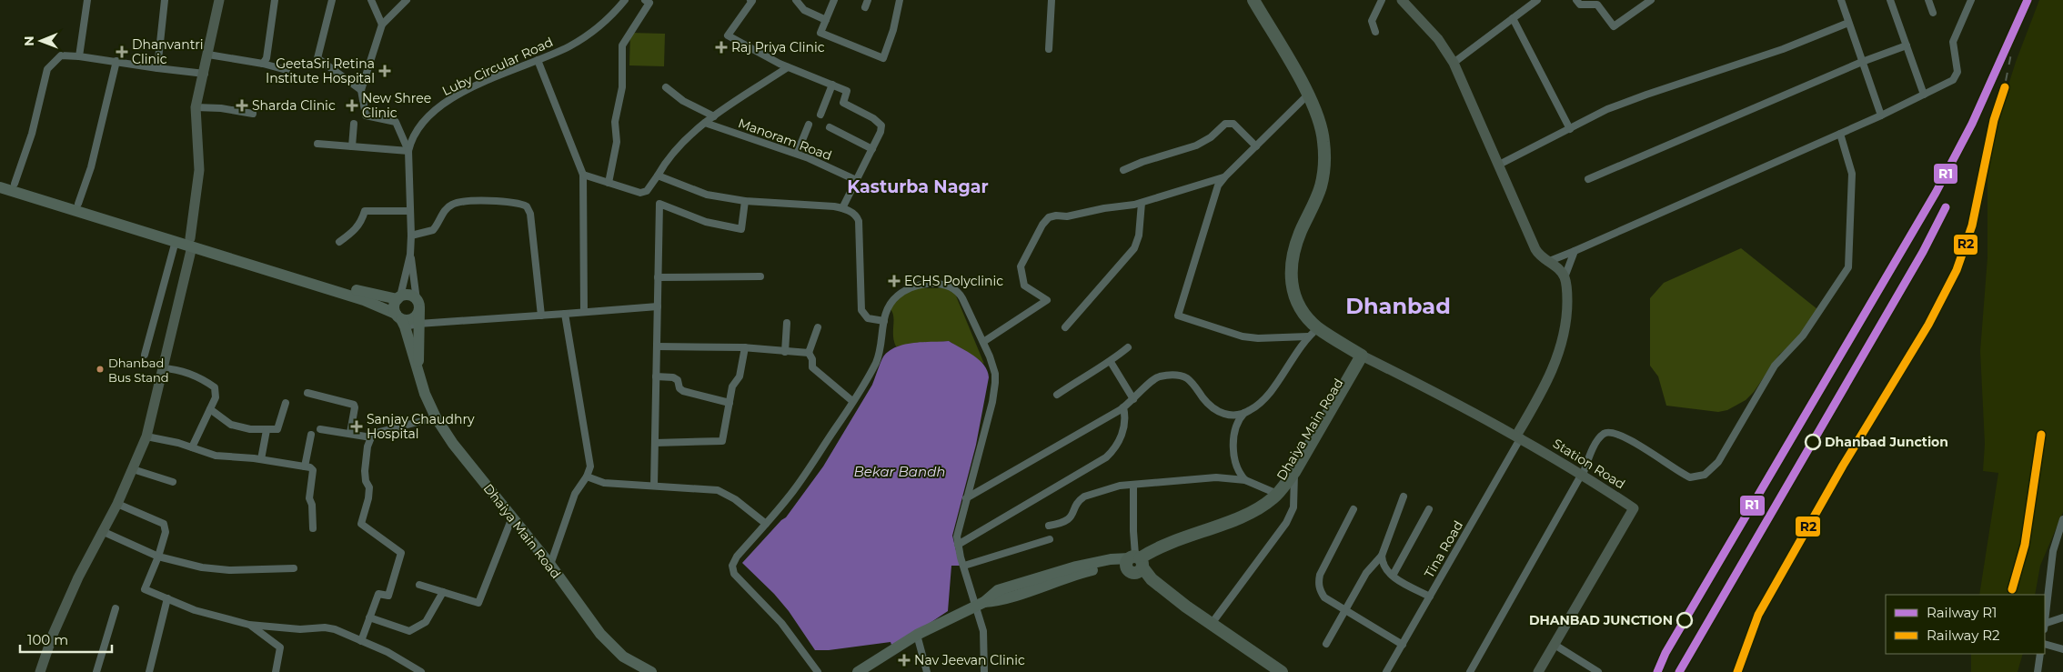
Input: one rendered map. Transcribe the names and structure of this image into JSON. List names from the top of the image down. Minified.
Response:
{"streets":{"highway":["Dhaiya Main Road"],"street":["Luby Circular Road","Manoram Road","Station Road","Tina Road"]},"crossings":[["Dhaiya Main Road","Station Road"],["Station Road","Tina Road"]],"districts":["Kasturba Nagar","Dhanbad"],"water":["Bekar Bandh"],"places":{"health":["Raj Priya Clinic","Dhanvantri Clinic","GeetaSri Retina Institute Hospital","Sharda Clinic","New Shree Clinic","ECHS Polyclinic","Sanjay Chaudhry Hospital","Nav Jeevan Clinic"],"other":["Dhanbad Bus Stand","Dhanbad Junction","DHANBAD JUNCTION"]},"lines":["rail line R1","rail line R2"],"legend":["Railway R1","Railway R2"],"scale_bar":"100 m","north":"left"}
